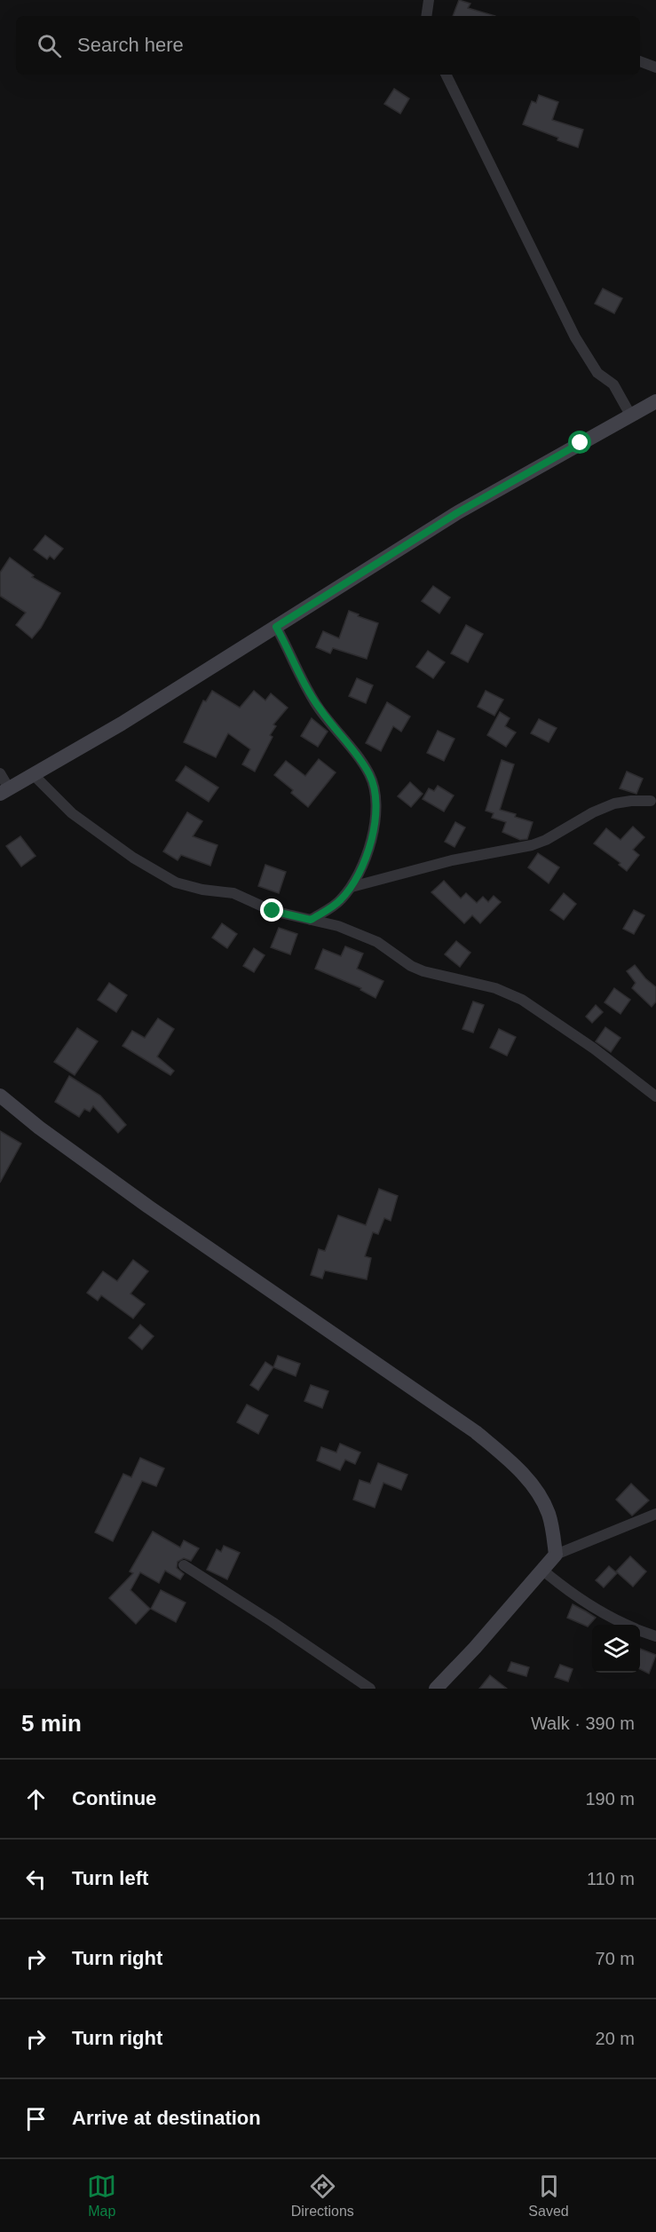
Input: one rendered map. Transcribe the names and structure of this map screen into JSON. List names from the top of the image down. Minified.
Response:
{"page":{"search":"Search here","heading":["5 min","Walk · 390 m"],"list":[["Continue","190 m"],["Turn left","110 m"],["Turn right","70 m"],["Turn right","20 m"],"Arrive at destination"],"nav":["Map","Directions","Saved"]}}
